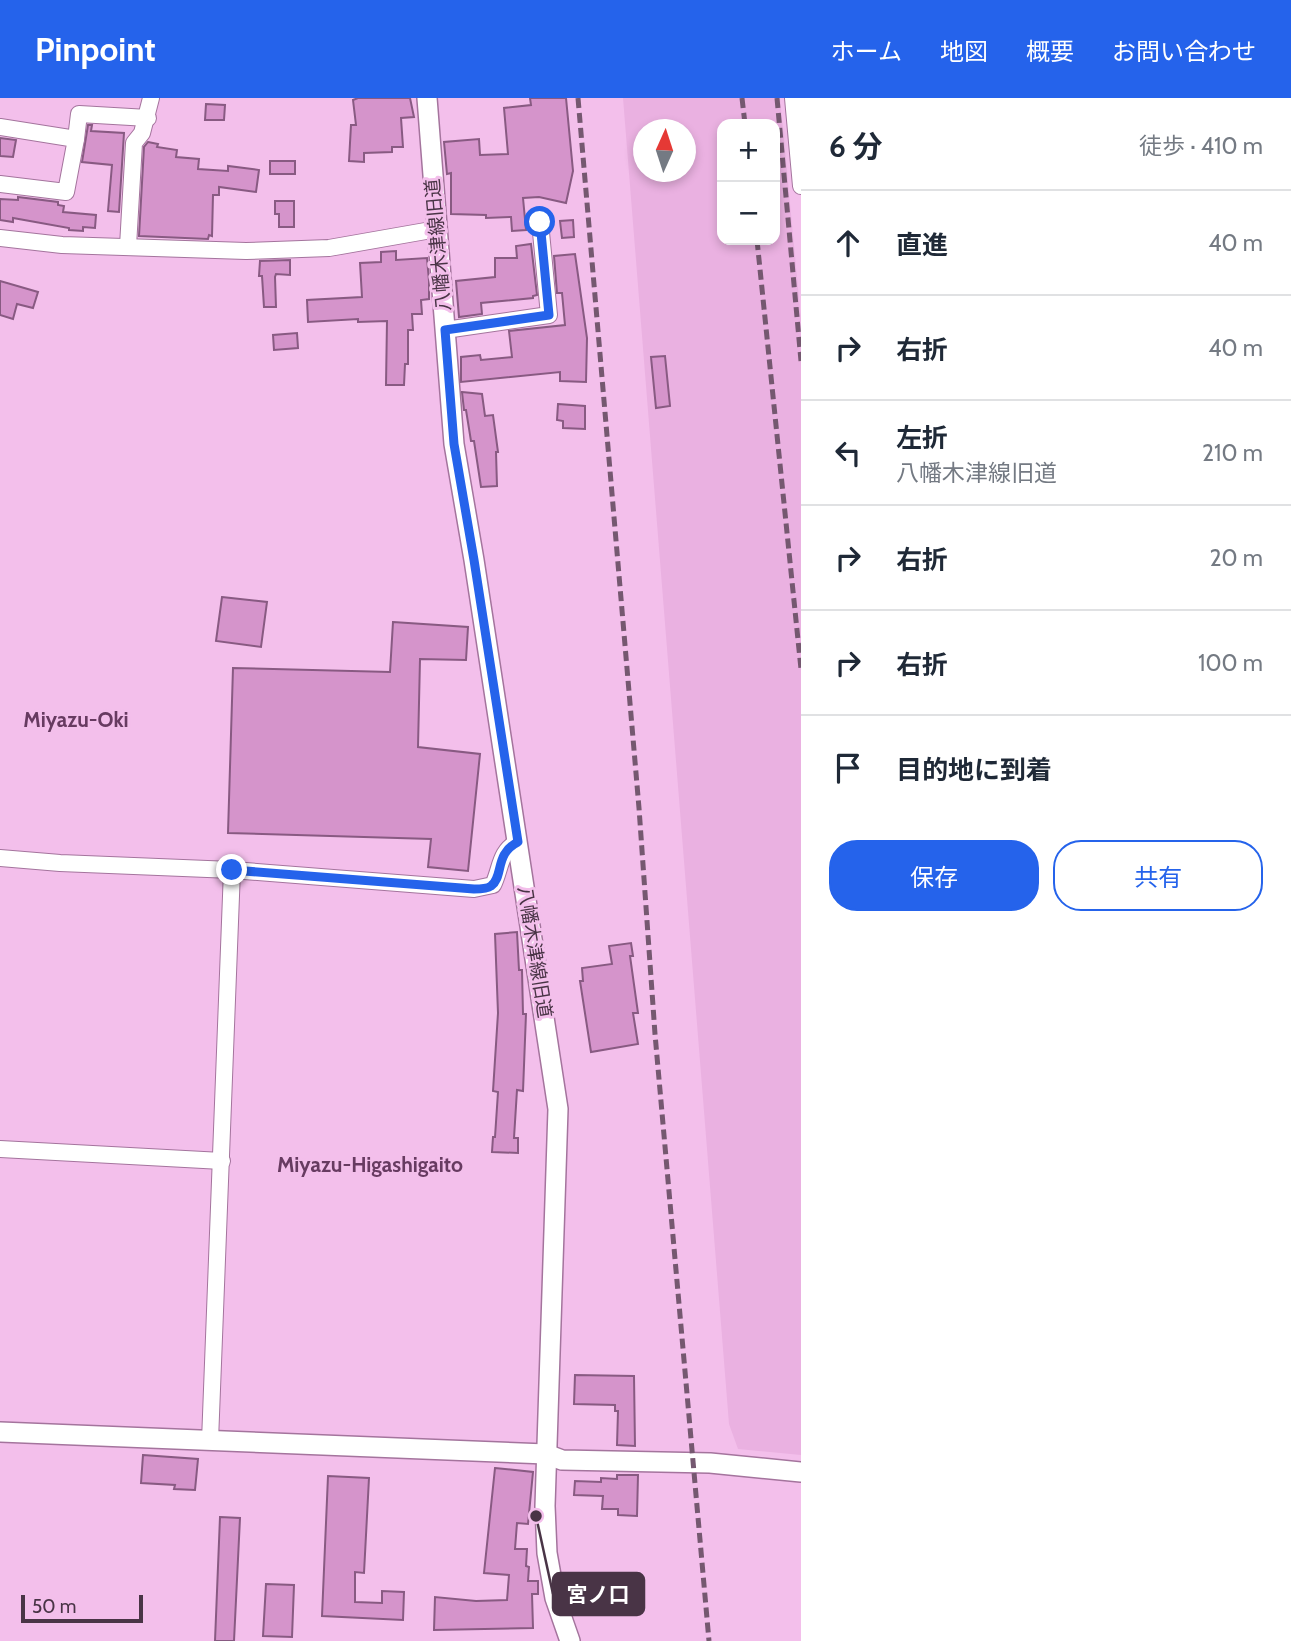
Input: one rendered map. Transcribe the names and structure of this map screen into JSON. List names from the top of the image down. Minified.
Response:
{"streets":{"street":["八幡木津線旧道"]},"districts":["Miyazu-Oki","Miyazu-Higashigaito"],"places":["宮ノ口"],"scale_bar":"50 m","north":"top","page":{"header":"Pinpoint","nav":["ホーム","地図","概要","お問い合わせ"],"heading":["6 分","徒歩 · 410 m"],"map_buttons":["+","−"],"list":[["直進","40 m"],["右折","40 m"],["左折","八幡木津線旧道","210 m"],["右折","20 m"],["右折","100 m"],"目的地に到着"],"buttons":["保存","共有"],"scale":"50 m"}}
